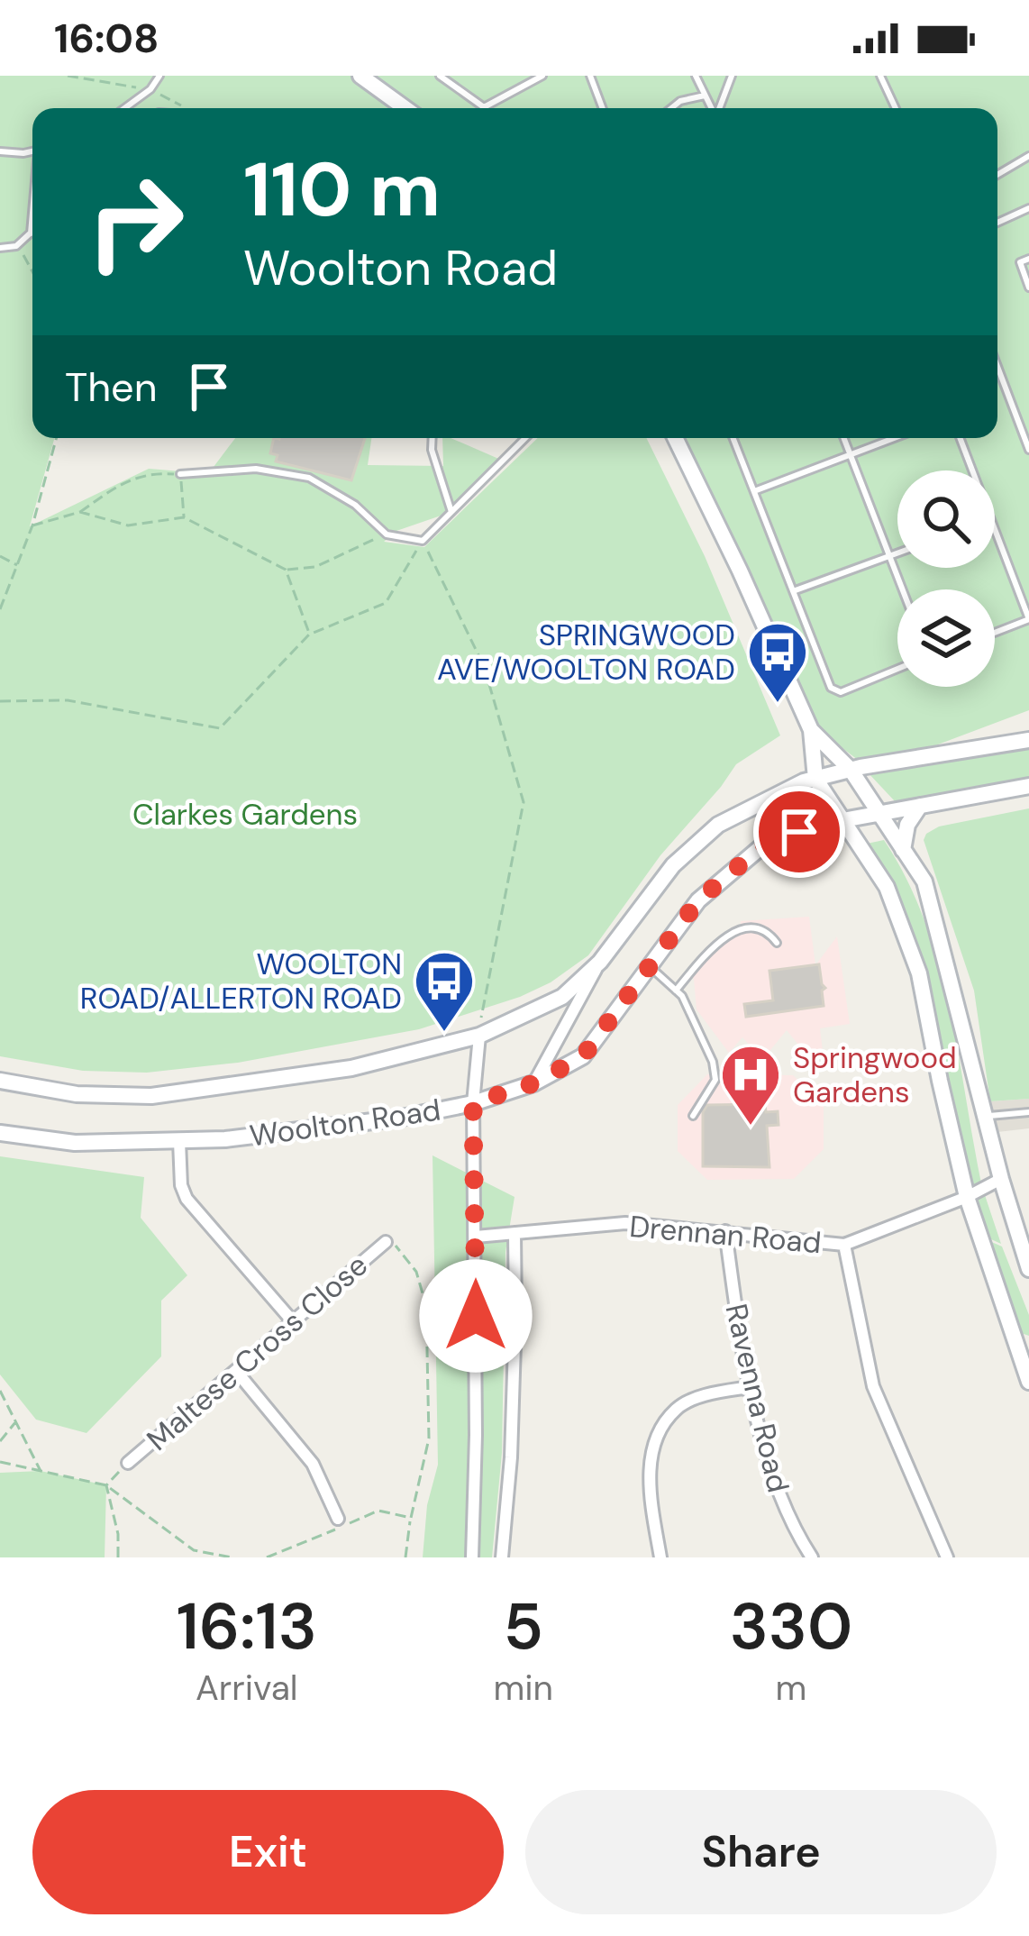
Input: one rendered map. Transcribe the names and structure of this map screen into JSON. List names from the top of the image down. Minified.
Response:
{"streets":{"main road":["Woolton Road"],"street":["Drennan Road","Maltese Cross Close","Ravenna Road"]},"crossings":[["Drennan Road","Ravenna Road"]],"parks":["Clarkes Gardens"],"places":{"bus stop":["SPRINGWOOD AVE/WOOLTON ROAD","WOOLTON ROAD/ALLERTON ROAD"],"hospital":["Springwood Gardens"]},"page":{"status":"16:08","turn":["110 m","Woolton Road"],"then":"Then","eta":["16:13","Arrival","5","min","330","m"],"buttons":["Exit","Share"]}}
